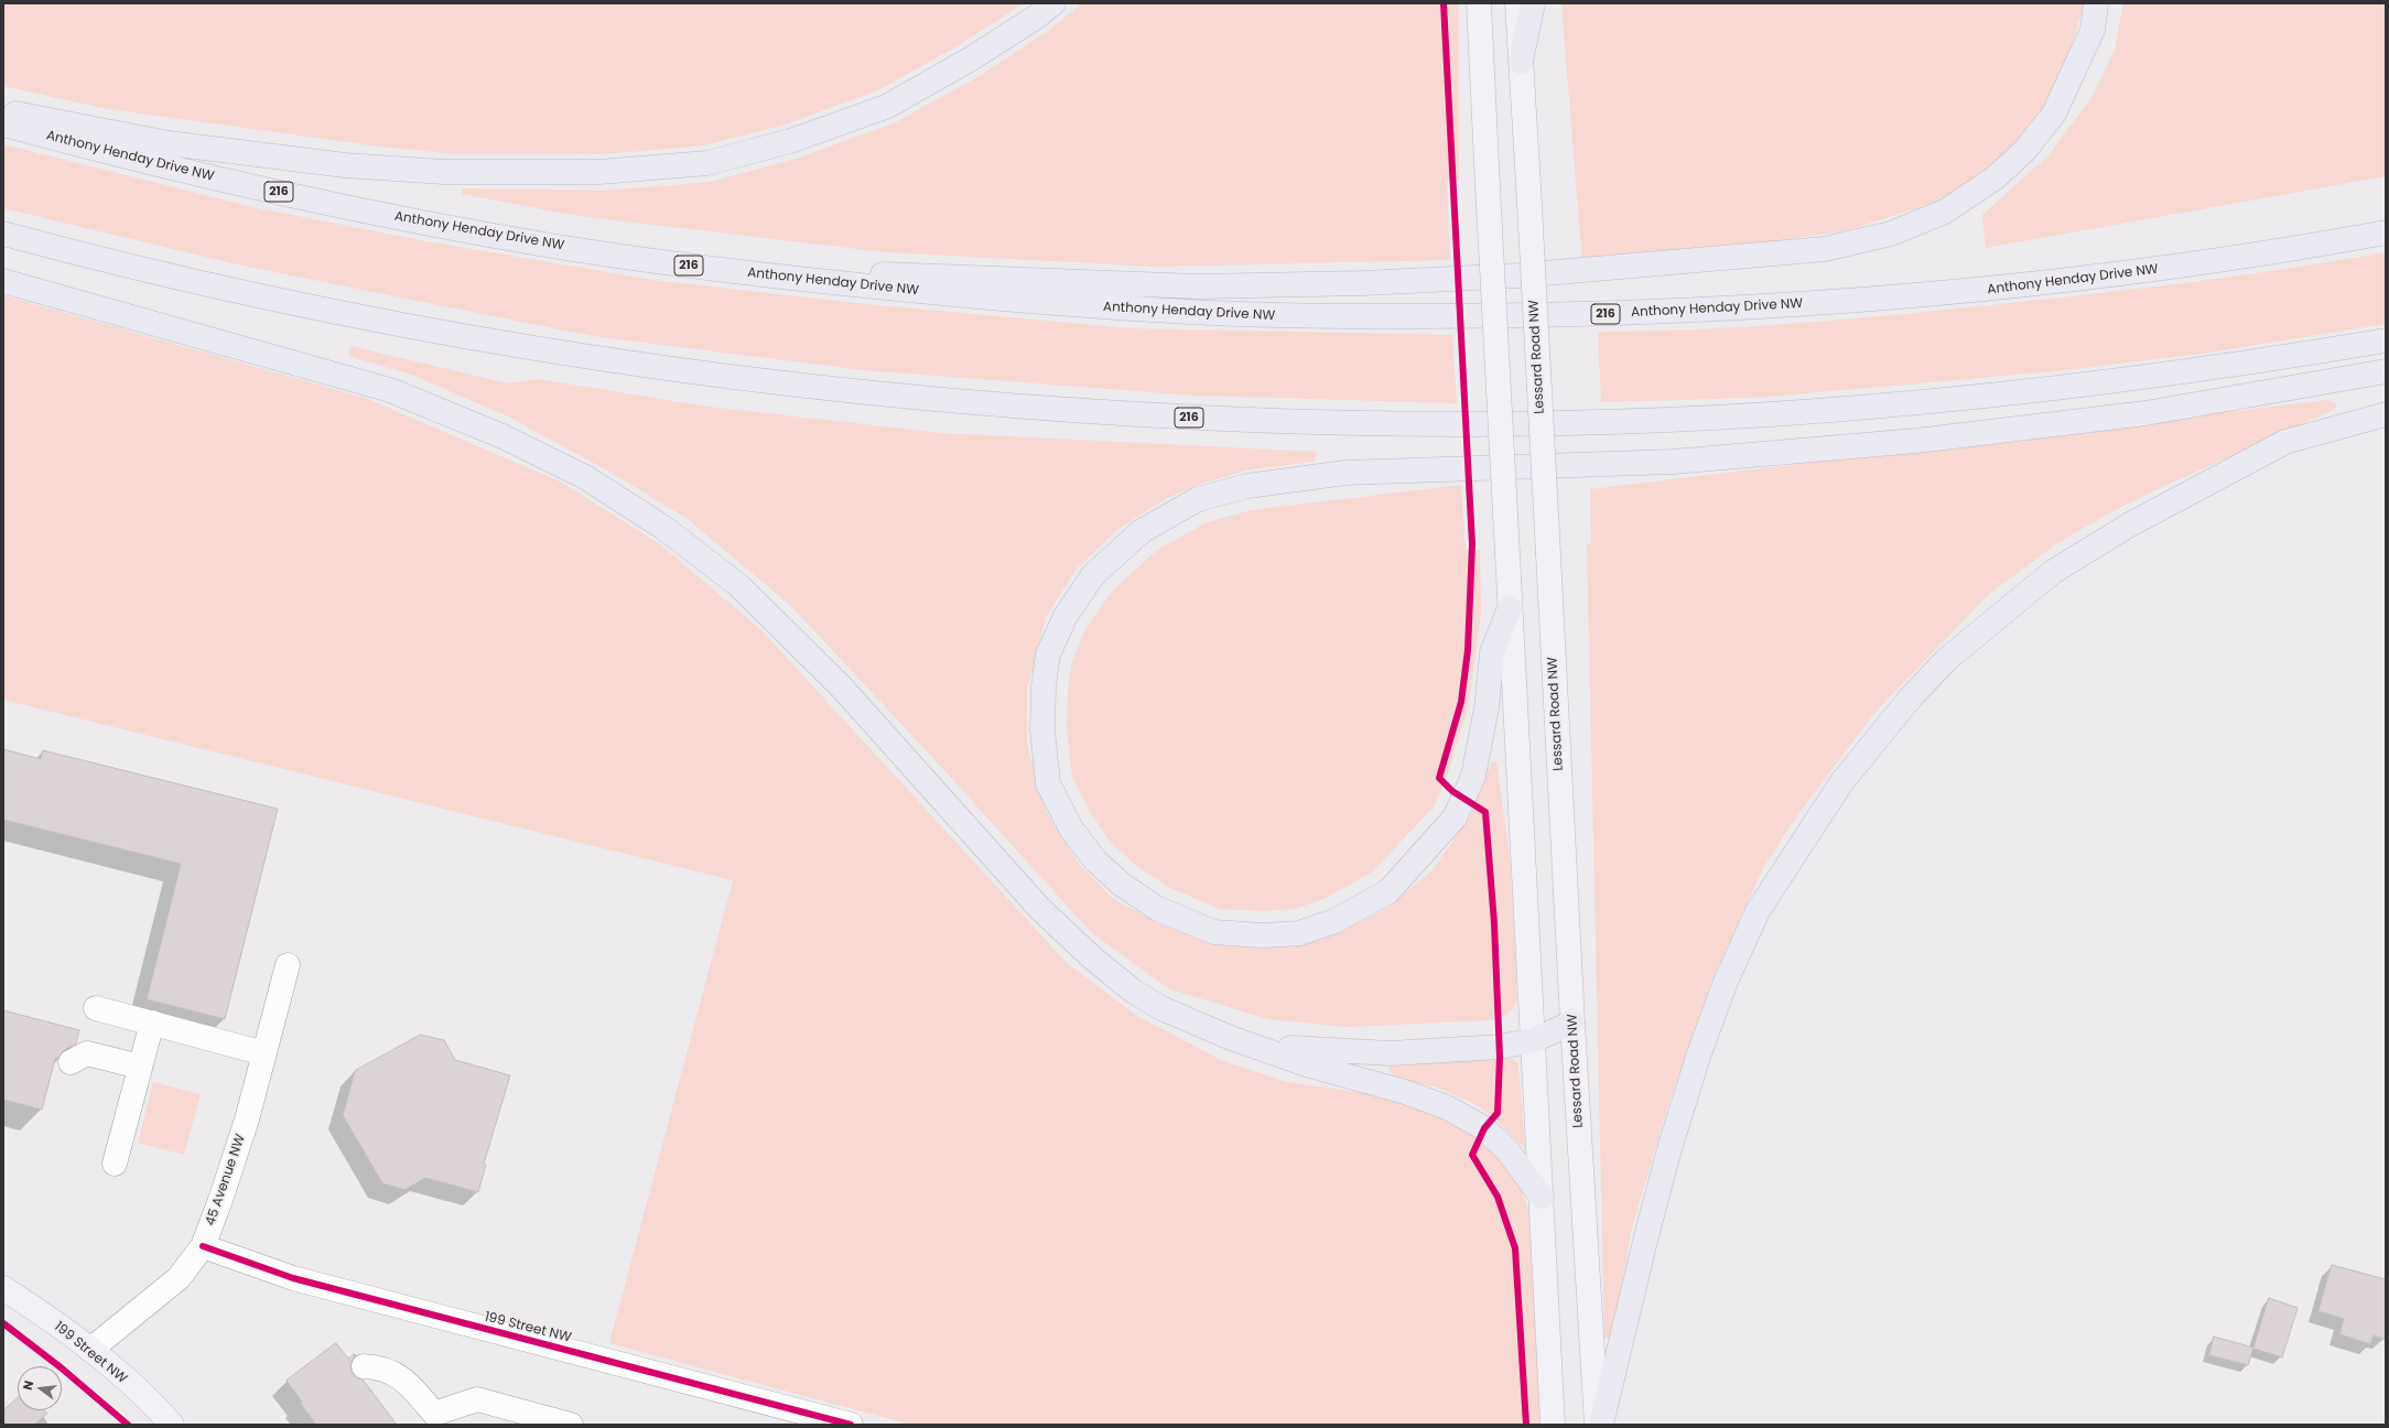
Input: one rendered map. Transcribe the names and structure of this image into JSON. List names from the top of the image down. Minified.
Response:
{"streets":{"highway":["Anthony Henday Drive NW","216"],"main road":["Lessard Road NW","199 Street NW"],"street":["45 Avenue NW"]},"crossings":[["45 Avenue NW","199 Street NW"]],"north":"left"}
